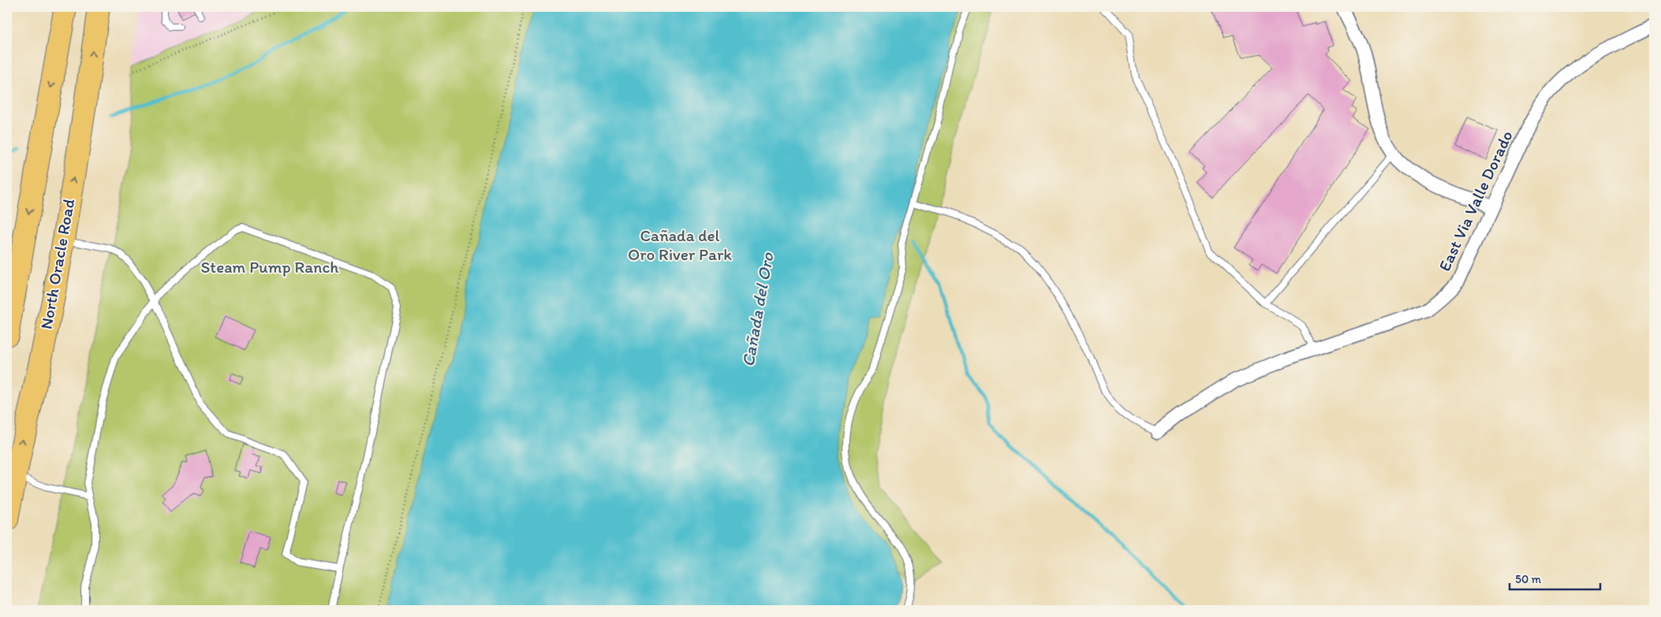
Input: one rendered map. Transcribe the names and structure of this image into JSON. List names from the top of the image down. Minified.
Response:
{"streets":{"highway":["North Oracle Road"],"street":["East Via Valle Dorado"]},"water":["Cañada del Oro"],"parks":["Cañada del Oro River Park","Steam Pump Ranch"],"scale_bar":"50 m"}
